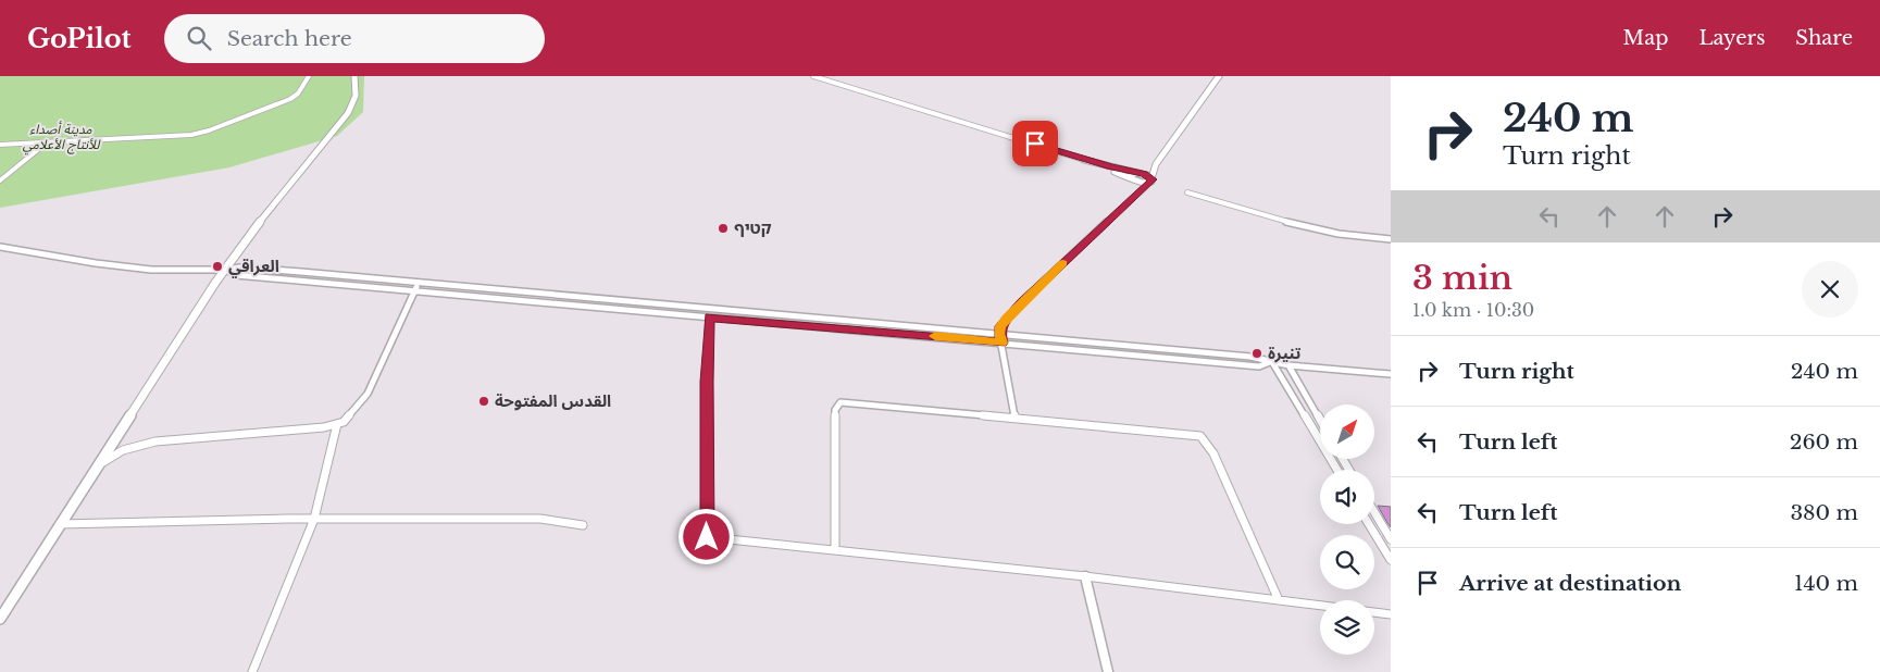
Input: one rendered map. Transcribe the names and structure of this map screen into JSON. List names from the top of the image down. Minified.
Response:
{"parks":["مدينة أصداء للأنتاج الأعلامي"],"places":["קטיף","العراقي","تنيرة","القدس المفتوحة"],"north":"top right","page":{"header":"GoPilot","search":"Search here","nav":["Map","Layers","Share"],"turn":["240 m","Turn right"],"heading":["3 min","1.0 km · 10:30"],"list":[{"name":"Turn right","value":"240 m"},{"name":"Turn left","value":"260 m"},{"name":"Turn left","value":"380 m"},{"name":"Arrive at destination","value":"140 m"}]}}
